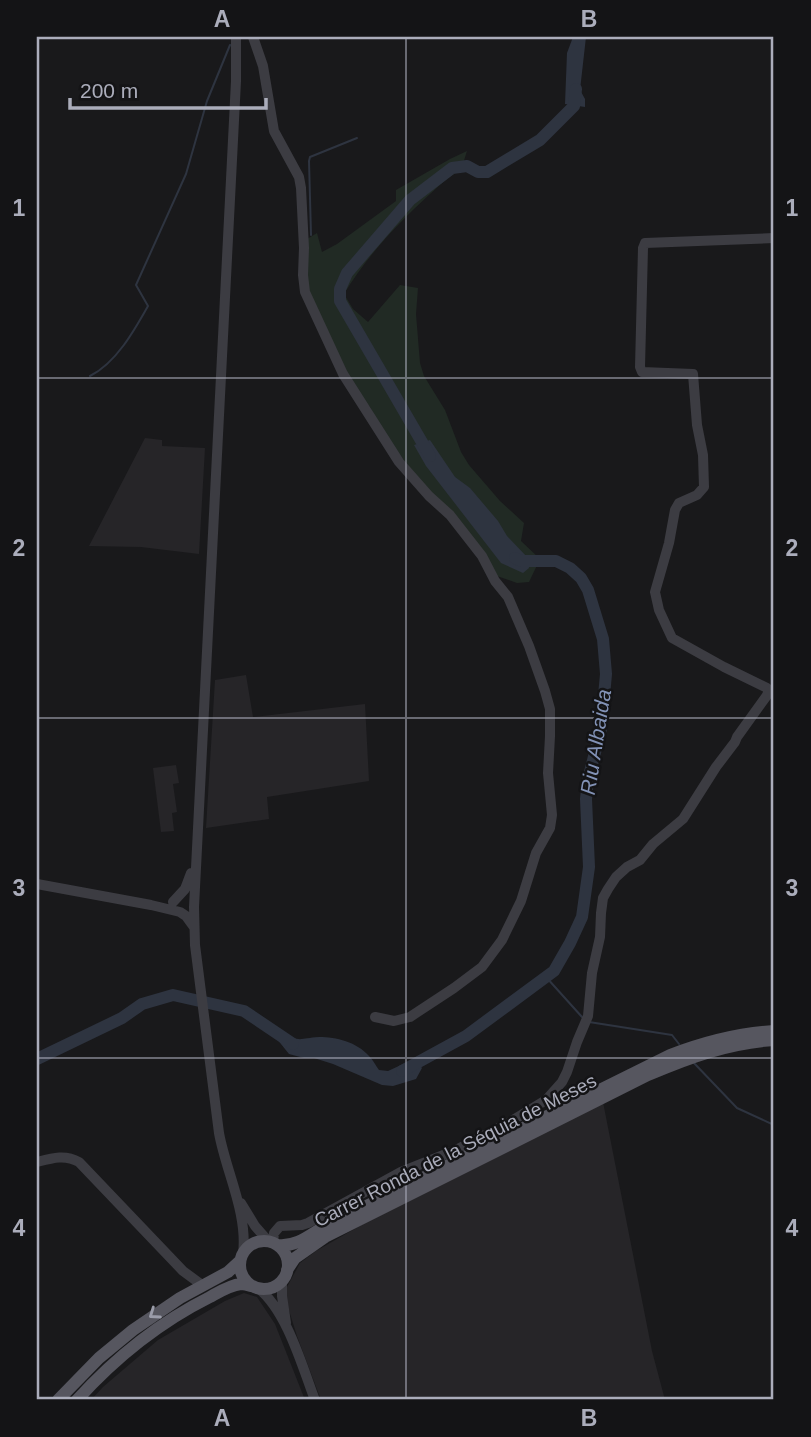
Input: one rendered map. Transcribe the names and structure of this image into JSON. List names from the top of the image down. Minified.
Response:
{"streets":{"main road":["Carrer Ronda de la Séquia de Meses"]},"water":["Riu Albaida"],"scale_bar":"200 m","grid":{"columns":["A","B"],"rows":["1","2","3","4"]}}
